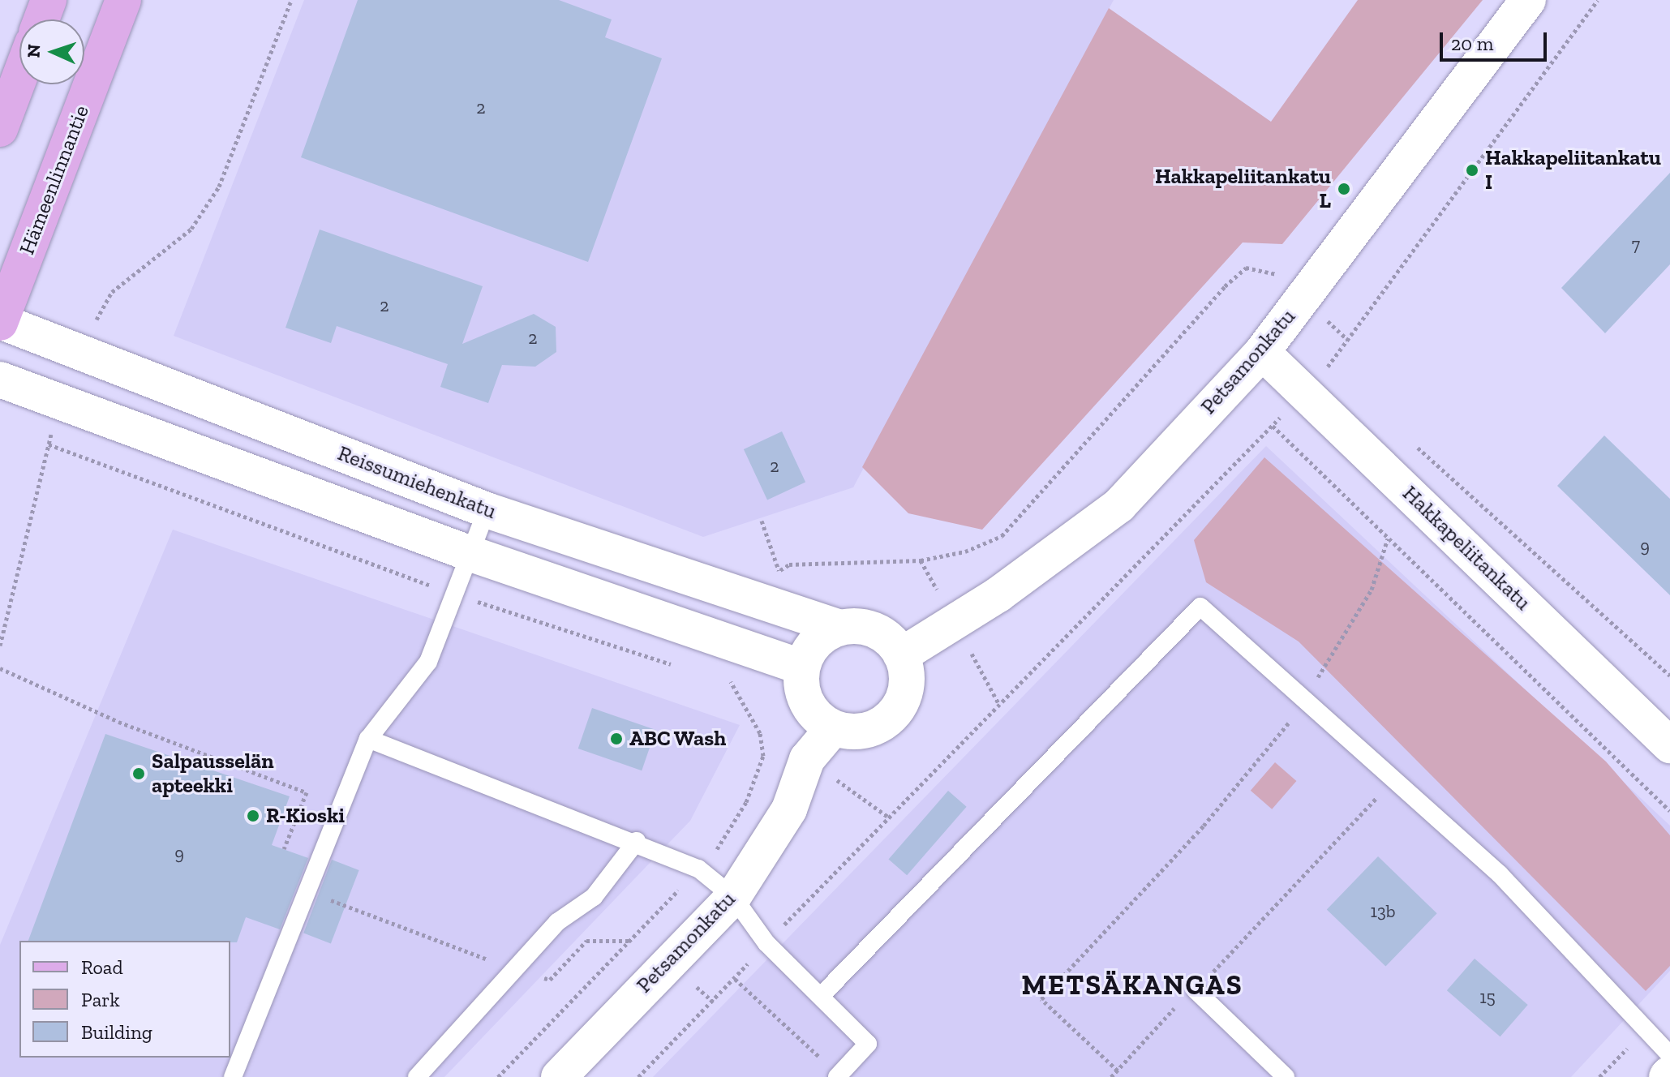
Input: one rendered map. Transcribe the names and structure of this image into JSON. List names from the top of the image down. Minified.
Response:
{"streets":{"main road":["Hämeenlinnantie"],"street":["Petsamonkatu","Reissumiehenkatu","Hakkapeliitankatu"]},"crossings":[["Hämeenlinnantie","Reissumiehenkatu"],["Petsamonkatu","Reissumiehenkatu"],["Petsamonkatu","Hakkapeliitankatu"]],"districts":["METSÄKANGAS"],"places":["Hakkapeliitankatu I","Hakkapeliitankatu L","ABC Wash","Salpausselän apteekki","R-Kioski"],"house_numbers":["2","7","2","2","2","9","9","13b","15"],"legend":["Road","Park","Building"],"scale_bar":"20 m","north":"left"}
